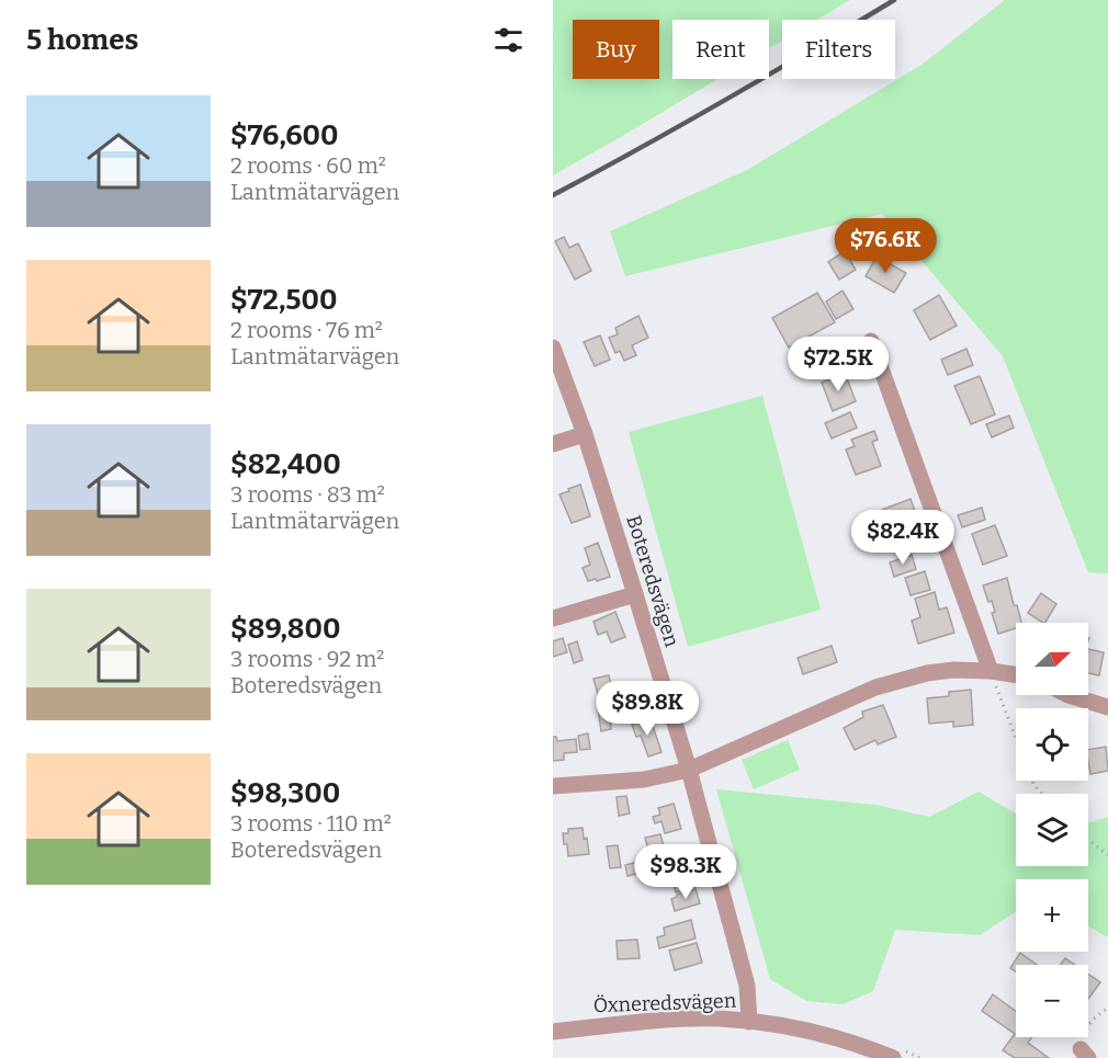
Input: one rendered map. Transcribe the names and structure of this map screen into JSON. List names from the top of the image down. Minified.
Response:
{"streets":{"street":["Boteredsvägen","Öxneredsvägen"]},"crossings":[["Boteredsvägen","Öxneredsvägen"]],"north":"right","page":{"heading":"5 homes","chip":["Buy","Rent","Filters"],"list":[{"name":"$76,600","note":"2 rooms · 60 m² · Lantmätarvägen"},{"name":"$72,500","note":"2 rooms · 76 m² · Lantmätarvägen"},{"name":"$82,400","note":"3 rooms · 83 m² · Lantmätarvägen"},{"name":"$89,800","note":"3 rooms · 92 m² · Boteredsvägen"},{"name":"$98,300","note":"3 rooms · 110 m² · Boteredsvägen"}],"price":["$76.6K","$72.5K","$82.4K","$89.8K","$98.3K"],"map_buttons":["+","−"]}}
